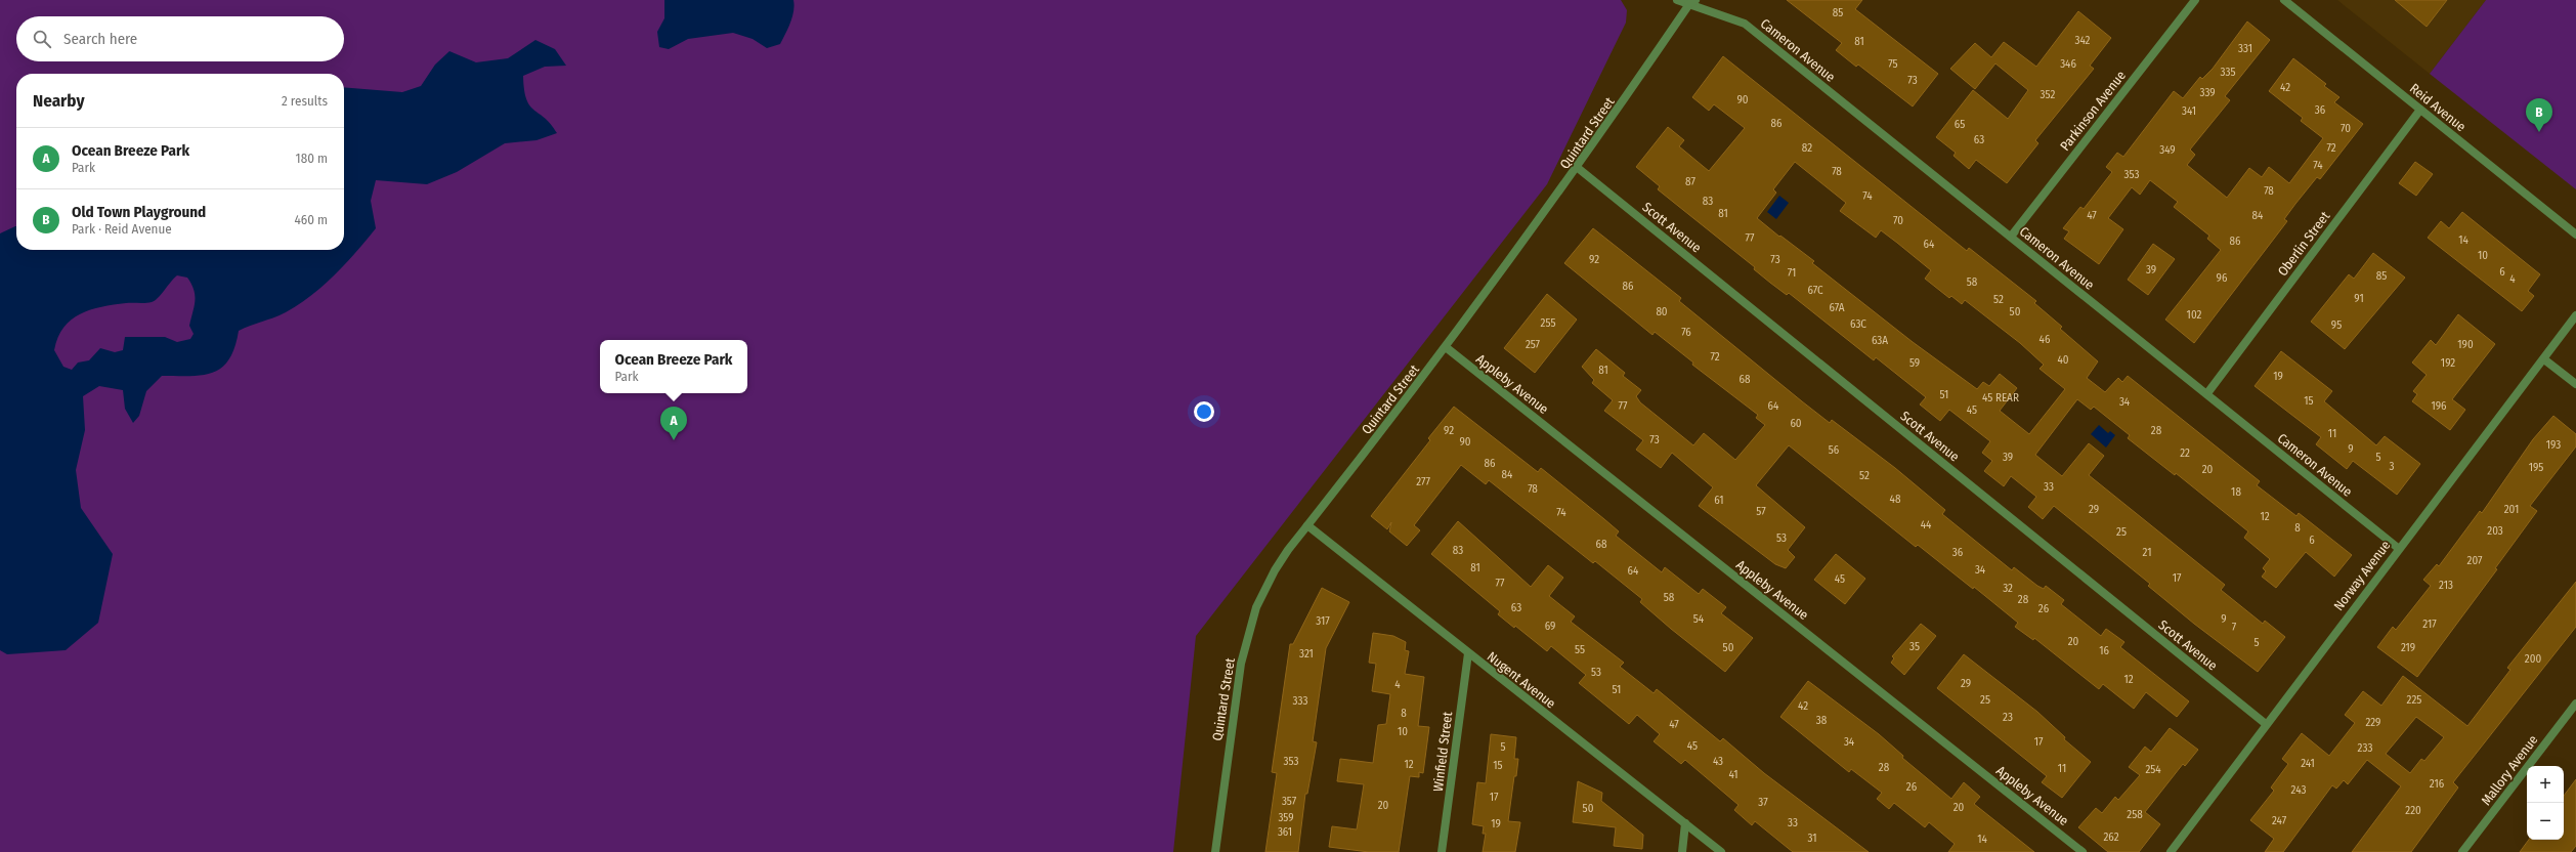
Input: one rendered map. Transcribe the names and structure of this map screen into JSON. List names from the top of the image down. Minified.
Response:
{"streets":{"street":["Cameron Avenue","Reid Avenue","Parkinson Avenue","Quintard Street","Scott Avenue","Oberlin Street","Appleby Avenue","Norway Avenue","Nugent Avenue","Winfield Street","Mallory Avenue"]},"crossings":[["Cameron Avenue","Parkinson Avenue"],["Cameron Avenue","Quintard Street"],["Cameron Avenue","Oberlin Street"],["Cameron Avenue","Norway Avenue"],["Reid Avenue","Oberlin Street"],["Quintard Street","Scott Avenue"],["Quintard Street","Appleby Avenue"],["Quintard Street","Nugent Avenue"],["Scott Avenue","Norway Avenue"],["Nugent Avenue","Winfield Street"]],"house_numbers":["85","342","81","331","75","346","335","73","42","339","352","90","36","341","86","65","70","63","82","72","349","74","78","353","87","78","74","83","81","47","84","70","77","14","86","64","10","92","73","39","6","71","85","96","4","58","86","67C","91","52","67A","80","50","102","255","63C","95","76","46","63A","257","190","72","40","59","192","81","19","68","51","45 REAR","15","34","77","64","196","45","60","92","28","11","73","90","193","9","56","22","39","5","86","3","195","20","84","52","277","33","78","18","48","61","29","201","57","74","12","44","8","203","25","53","6","68","83","36","21","207","81","34","64","17","45","77","213","32","58","28","63","26","54","9","317","217","69","7","20","5","35","50","219","55","16","321","200","53","12","29","4","51","25","225","333","42","8","23","38","229","47","10","34","17","45","5","233","353","43","241","12","15","28","11","254","41","216","26","243","17","357","37","20","20","50","220","258","359","247","33","19","361","262","31","14"],"page":{"search":"Search here","heading":["Nearby","2 results"],"pins":["B","A"],"list":[{"mark":"A","name":"Ocean Breeze Park","note":"Park","value":"180 m"},{"mark":"B","name":"Old Town Playground","note":"Park · Reid Avenue","value":"460 m"}],"popup":["Ocean Breeze Park","Park"],"map_buttons":["+","−"]}}
